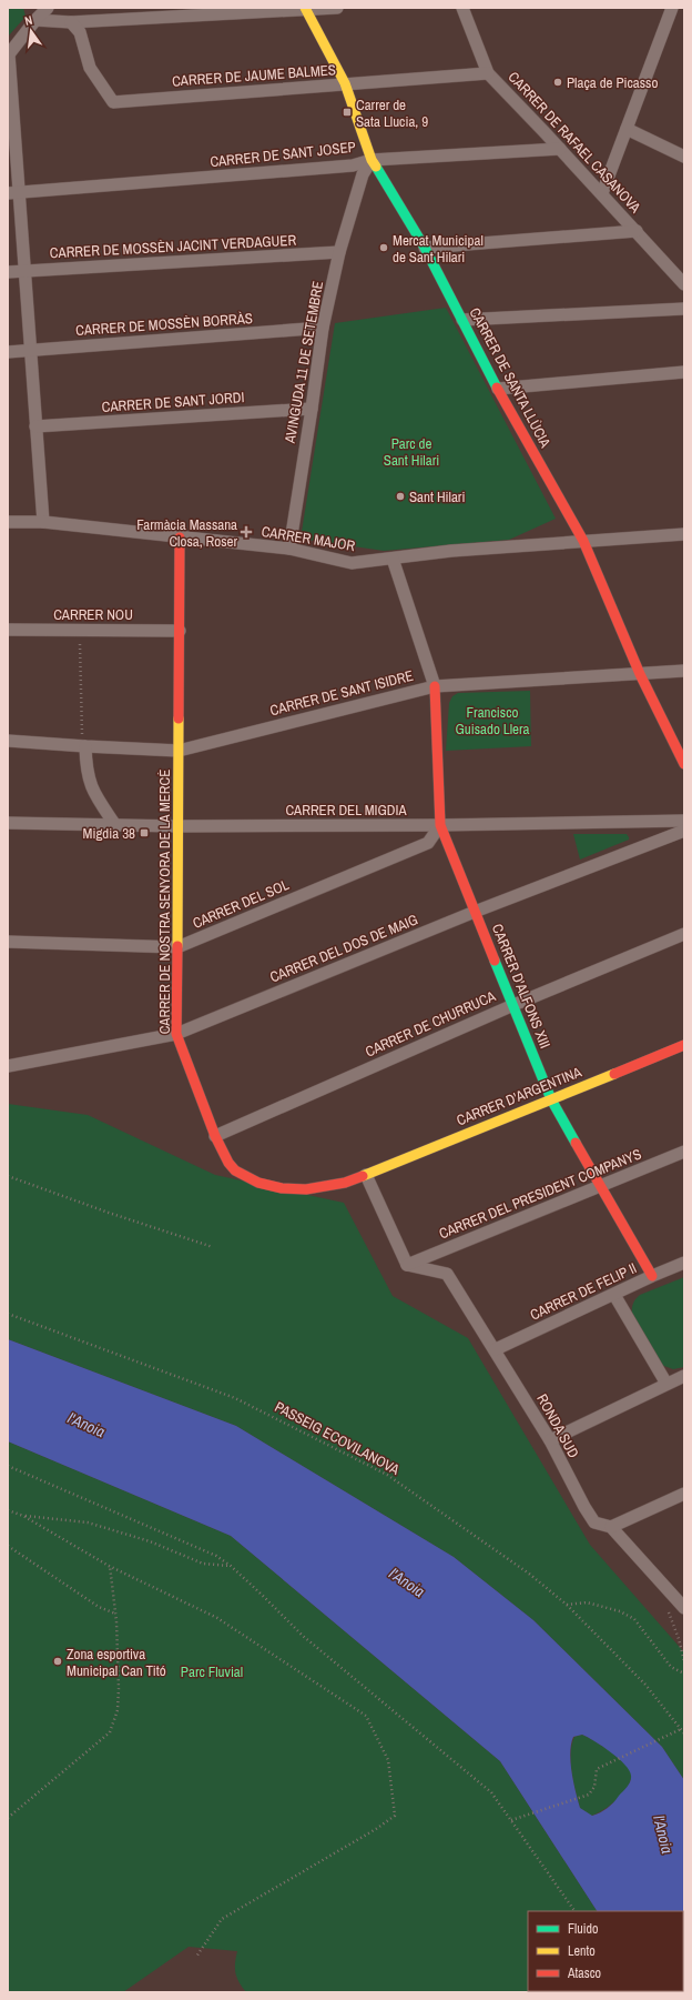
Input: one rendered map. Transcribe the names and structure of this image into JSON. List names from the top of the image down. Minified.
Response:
{"streets":{"street":["CARRER DE JAUME BALMES","CARRER DE RAFAEL CASANOVA","CARRER DE SANT JOSEP","CARRER DE MOSSÈN JACINT VERDAGUER","CARRER DE MOSSÈN BORRÀS","AVINGUDA 11 DE SETEMBRE","CARRER DE SANTA LLÙCIA","CARRER DE SANT JORDI","CARRER MAJOR","CARRER NOU","CARRER DE SANT ISIDRE","CARRER DEL MIGDIA","CARRER DE NOSTRA SENYORA DE LA MERCÈ","CARRER DEL SOL","CARRER DEL DOS DE MAIG","CARRER D'ALFONS XIII","CARRER DE CHURRUCA","CARRER D'ARGENTINA","CARRER DEL PRESIDENT COMPANYS","CARRER DE FELIP II","RONDA SUD"],"path":["PASSEIG ECOVILANOVA"]},"crossings":[["CARRER DE JAUME BALMES","CARRER DE RAFAEL CASANOVA"],["CARRER DE JAUME BALMES","CARRER DE SANTA LLÙCIA"],["CARRER DE RAFAEL CASANOVA","CARRER DE SANT JOSEP"],["CARRER DE SANT JOSEP","AVINGUDA 11 DE SETEMBRE"],["CARRER DE SANT JOSEP","CARRER DE SANTA LLÙCIA"],["CARRER DE MOSSÈN JACINT VERDAGUER","AVINGUDA 11 DE SETEMBRE"],["CARRER DE MOSSÈN BORRÀS","AVINGUDA 11 DE SETEMBRE"],["AVINGUDA 11 DE SETEMBRE","CARRER DE SANTA LLÙCIA"],["AVINGUDA 11 DE SETEMBRE","CARRER DE SANT JORDI"],["AVINGUDA 11 DE SETEMBRE","CARRER MAJOR"],["CARRER DE SANTA LLÙCIA","CARRER MAJOR"],["CARRER DE SANTA LLÙCIA","CARRER DE SANT ISIDRE"],["CARRER MAJOR","CARRER DE NOSTRA SENYORA DE LA MERCÈ"],["CARRER NOU","CARRER DE NOSTRA SENYORA DE LA MERCÈ"],["CARRER DE SANT ISIDRE","CARRER DE NOSTRA SENYORA DE LA MERCÈ"],["CARRER DE SANT ISIDRE","CARRER D'ALFONS XIII"],["CARRER DEL MIGDIA","CARRER DE NOSTRA SENYORA DE LA MERCÈ"],["CARRER DEL MIGDIA","CARRER DEL SOL"],["CARRER DEL MIGDIA","CARRER D'ALFONS XIII"],["CARRER DE NOSTRA SENYORA DE LA MERCÈ","CARRER DEL SOL"],["CARRER DE NOSTRA SENYORA DE LA MERCÈ","CARRER DEL DOS DE MAIG"],["CARRER DE NOSTRA SENYORA DE LA MERCÈ","CARRER DE CHURRUCA"],["CARRER DE NOSTRA SENYORA DE LA MERCÈ","CARRER D'ARGENTINA"],["CARRER DEL SOL","CARRER D'ALFONS XIII"],["CARRER DEL DOS DE MAIG","CARRER D'ALFONS XIII"],["CARRER D'ALFONS XIII","CARRER DE CHURRUCA"],["CARRER D'ALFONS XIII","CARRER D'ARGENTINA"],["CARRER D'ALFONS XIII","CARRER DEL PRESIDENT COMPANYS"],["CARRER D'ALFONS XIII","CARRER DE FELIP II"],["CARRER DEL PRESIDENT COMPANYS","RONDA SUD"],["CARRER DE FELIP II","RONDA SUD"]],"water":["l'Anoia"],"parks":["Parc de Sant Hilari","Francisco Guisado Llera","Parc Fluvial"],"places":{"other":["Plaça de Picasso","Mercat Municipal de Sant Hilari","Sant Hilari","Zona esportiva Municipal Can Titó"],"transit":["Carrer de Sata Llucia, 9","Migdia 38"],"health":["Farmàcia Massana Closa, Roser"]},"legend":["Fluido","Lento","Atasco"],"north":"top"}
